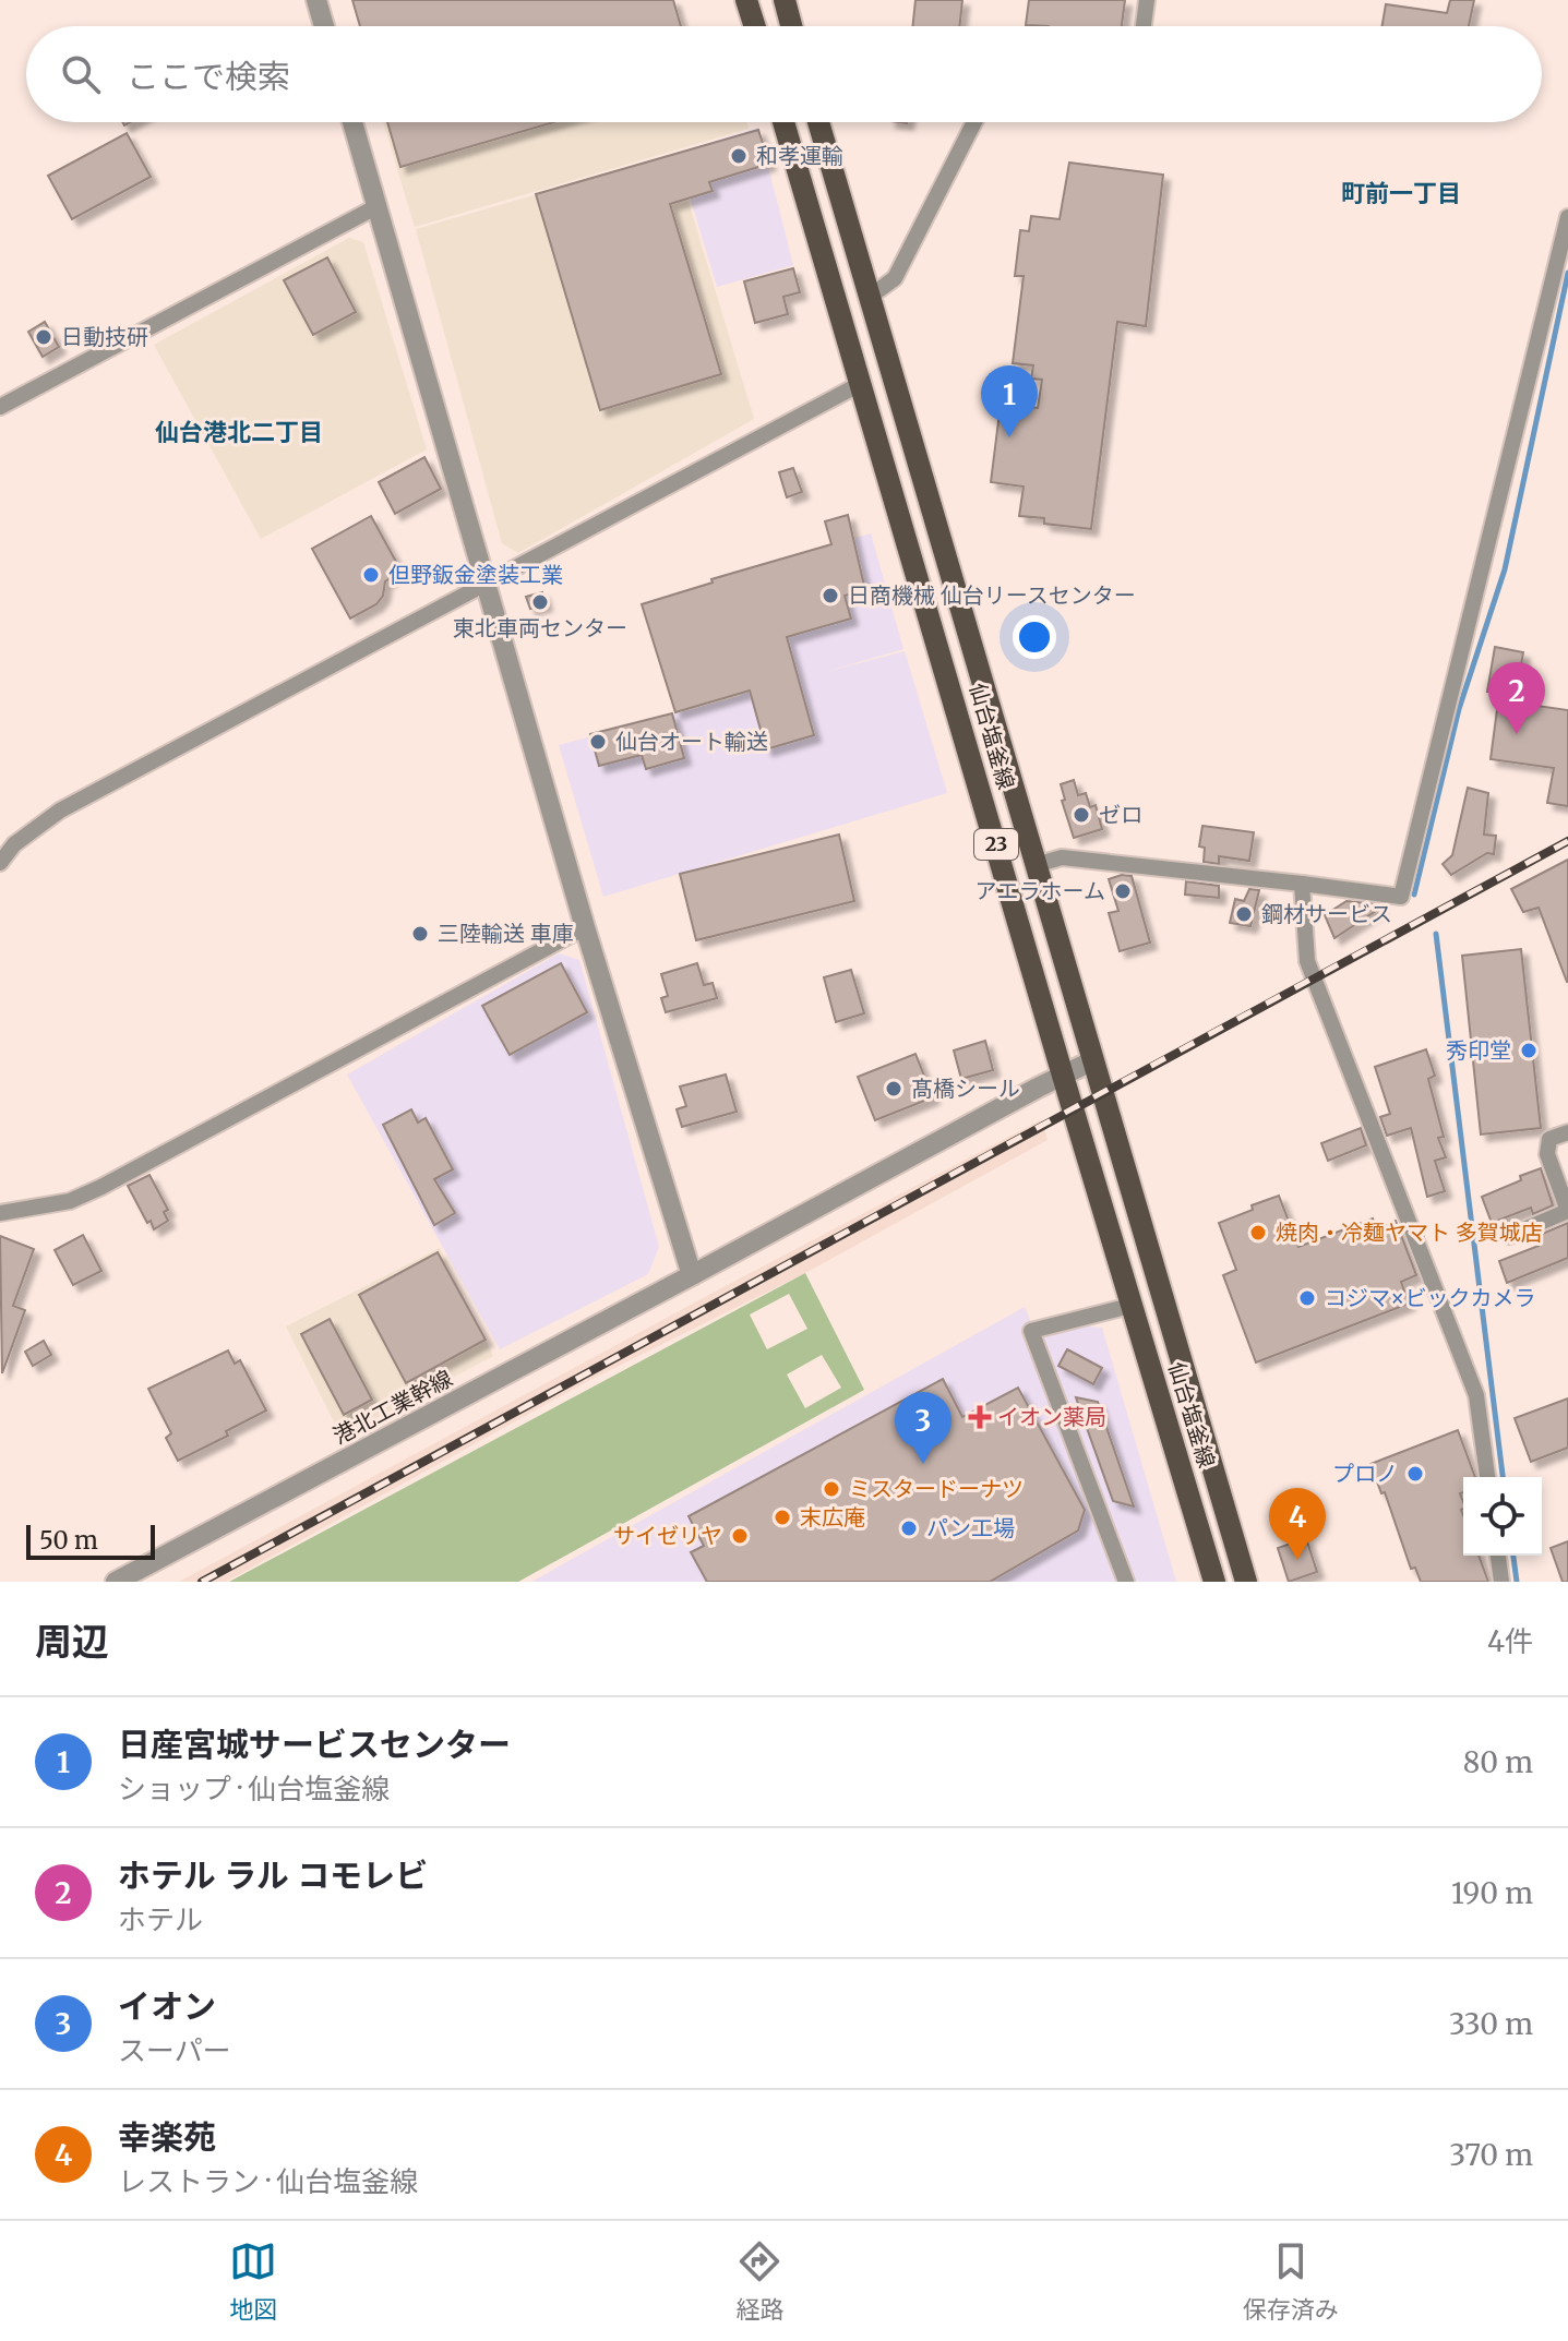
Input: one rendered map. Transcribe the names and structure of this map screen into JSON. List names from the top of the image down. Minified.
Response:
{"streets":{"main road":["仙台塩釜線","23"],"street":["港北工業幹線"]},"crossings":[["仙台塩釜線","港北工業幹線"]],"districts":["町前一丁目","仙台港北二丁目"],"places":{"other":["和孝運輸","日動技研","但野鈑金塗装工業","日商機械 仙台リースセンター","東北車両センター","仙台オート輸送","ゼロ","アエラホーム","鋼材サービス","三陸輸送 車庫","秀印堂","髙橋シール","焼肉・冷麺ヤマト 多賀城店","コジマ×ビックカメラ","プロノ","ミスタードーナツ","末広庵","パン工場","サイゼリヤ"],"health":["イオン薬局"]},"scale_bar":"50 m","page":{"search":"ここで検索","pins":["1","2","3","4"],"scale":"50 m","heading":["周辺","4件"],"list":[{"mark":"1","name":"日産宮城サービスセンター","note":"ショップ · 仙台塩釜線","value":"80 m"},{"mark":"2","name":"ホテル ラル コモレビ","note":"ホテル","value":"190 m"},{"mark":"3","name":"イオン","note":"スーパー","value":"330 m"},{"mark":"4","name":"幸楽苑","note":"レストラン · 仙台塩釜線","value":"370 m"}],"nav":["地図","経路","保存済み"]}}
